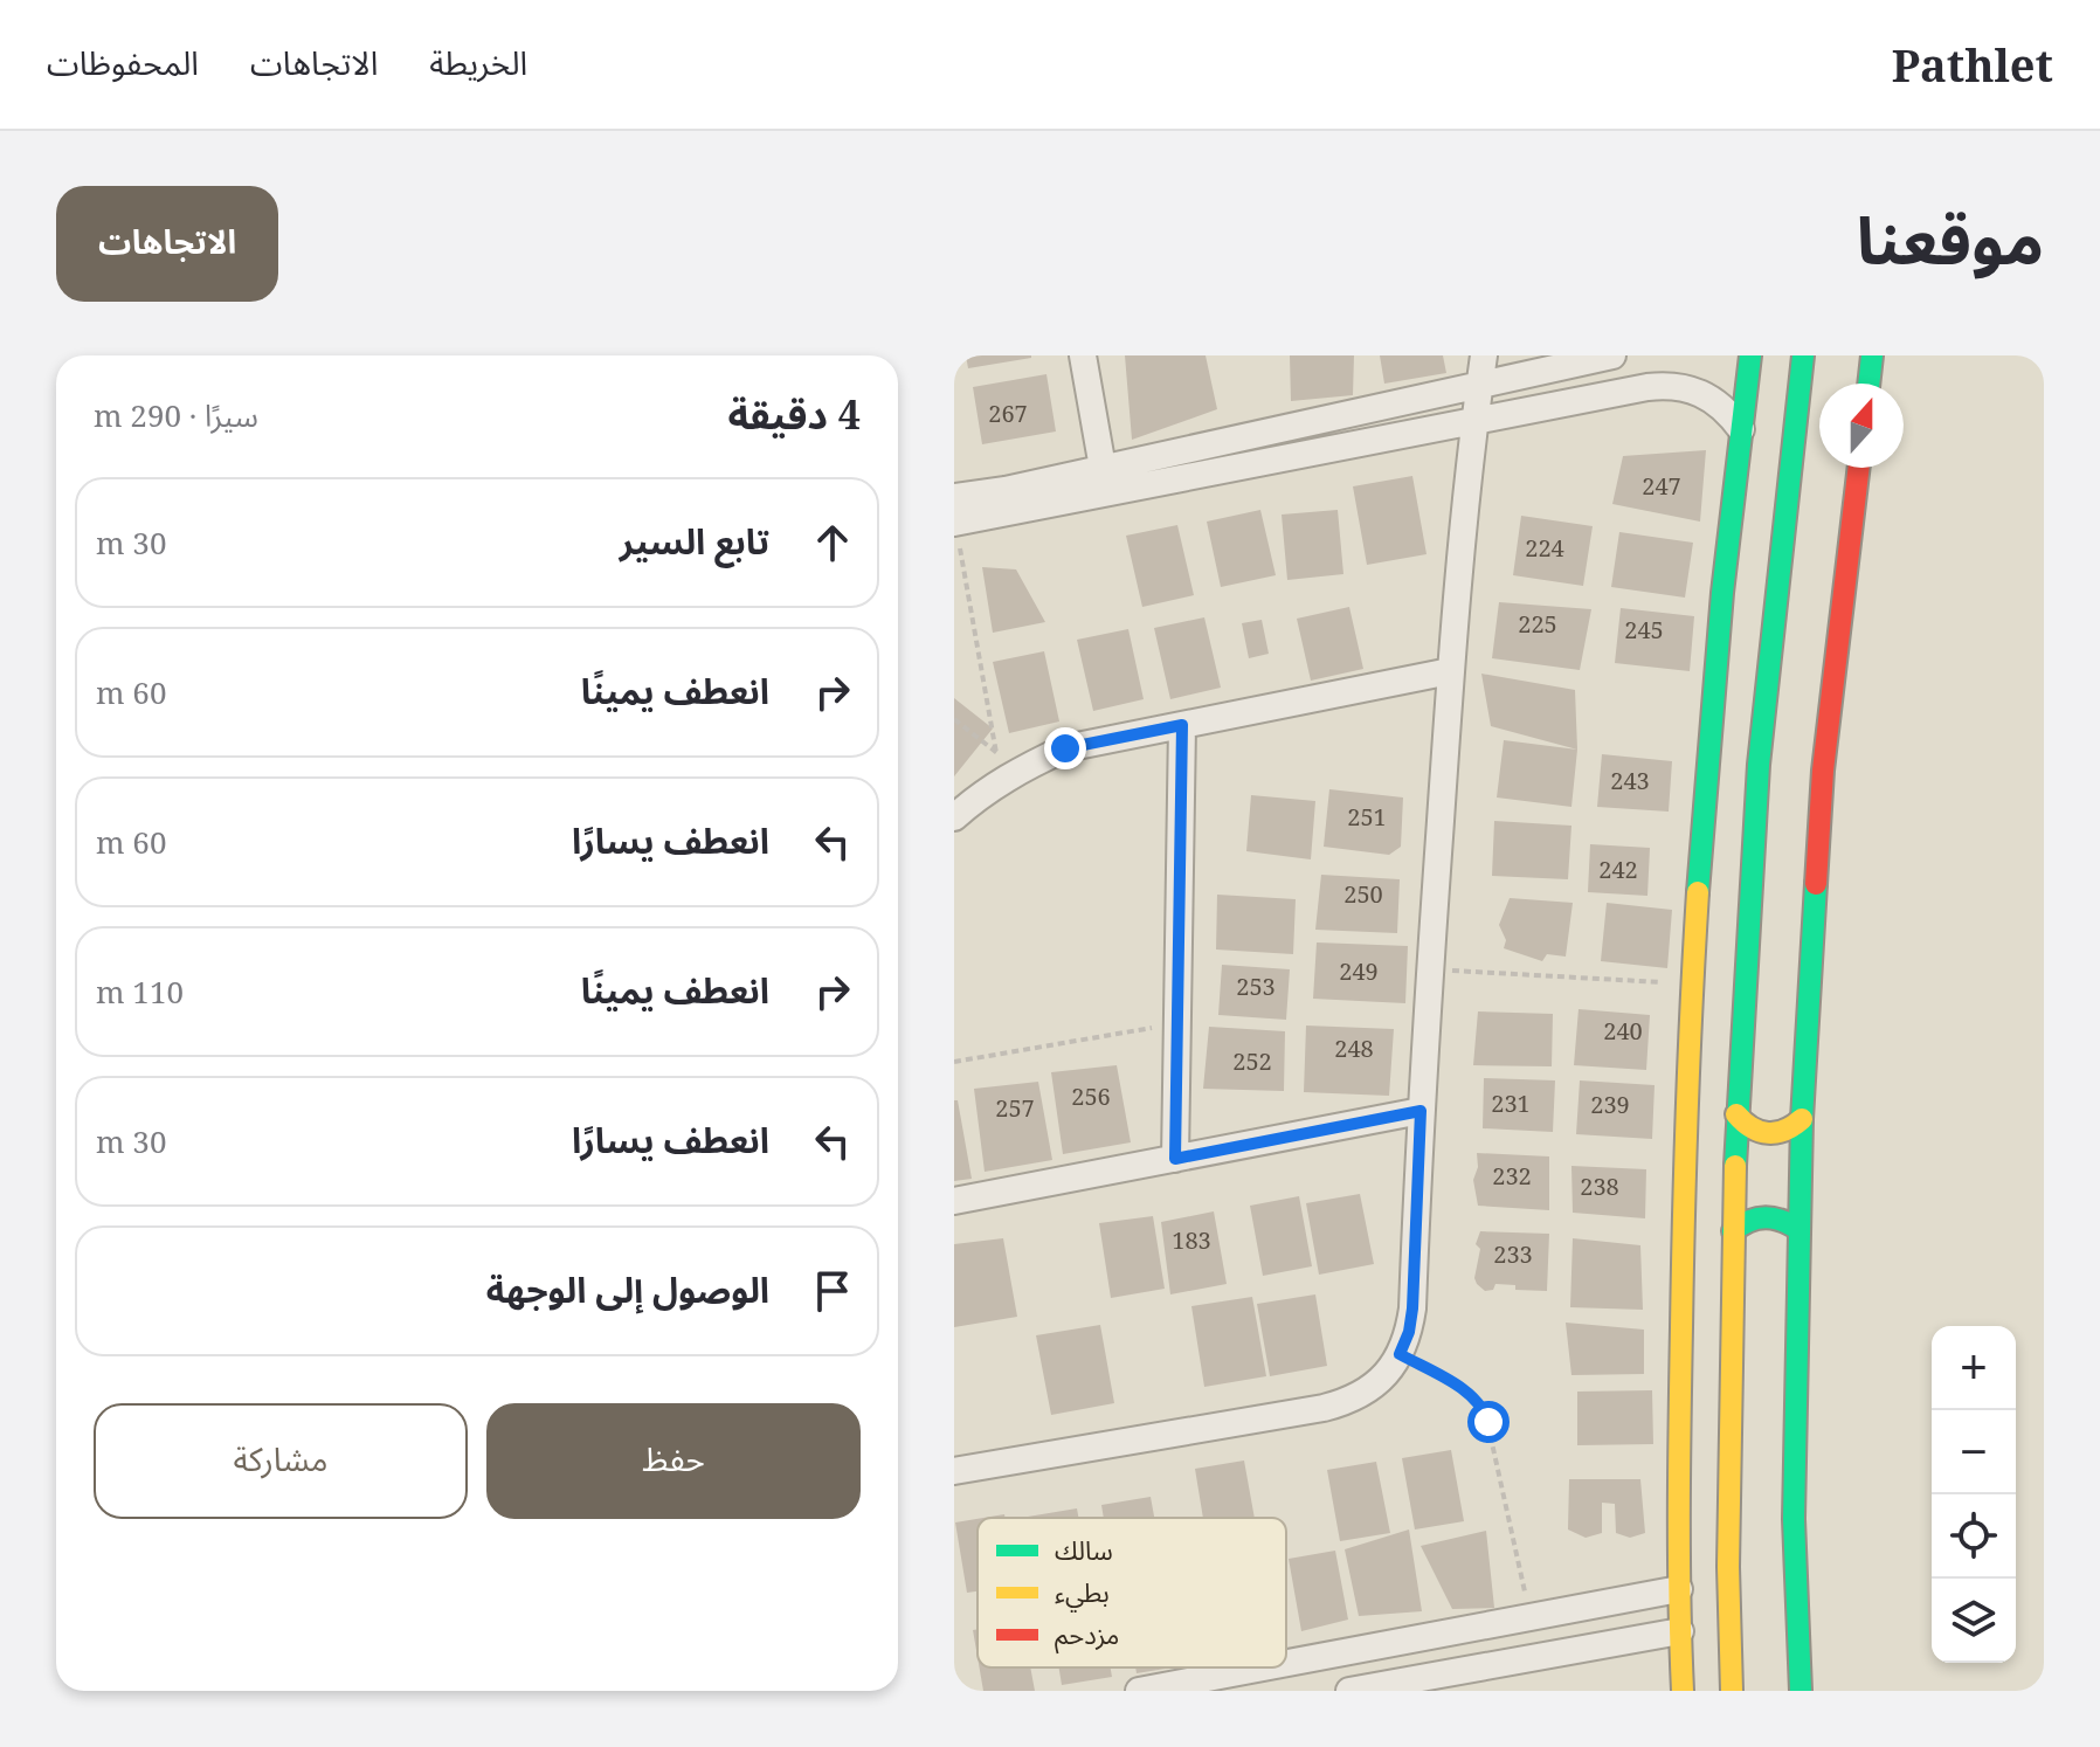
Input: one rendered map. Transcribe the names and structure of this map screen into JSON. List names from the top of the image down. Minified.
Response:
{"house_numbers":["267","247","224","225","245","243","251","242","250","249","253","240","248","252","256","231","239","257","232","238","183","233"],"legend":["سالك","بطيء","مزدحم"],"north":"top","page":{"header":"Pathlet","nav":["الخريطة","الاتجاهات","المحفوظات"],"title":"موقعنا","buttons":["الاتجاهات",["حفظ","مشاركة"]],"heading":["4 دقيقة","سيرًا · 290 m"],"list":[["تابع السير","30 m"],["انعطف يمينًا","60 m"],["انعطف يسارًا","60 m"],["انعطف يمينًا","110 m"],["انعطف يسارًا","30 m"],"الوصول إلى الوجهة"],"map_buttons":["+","−"]}}
